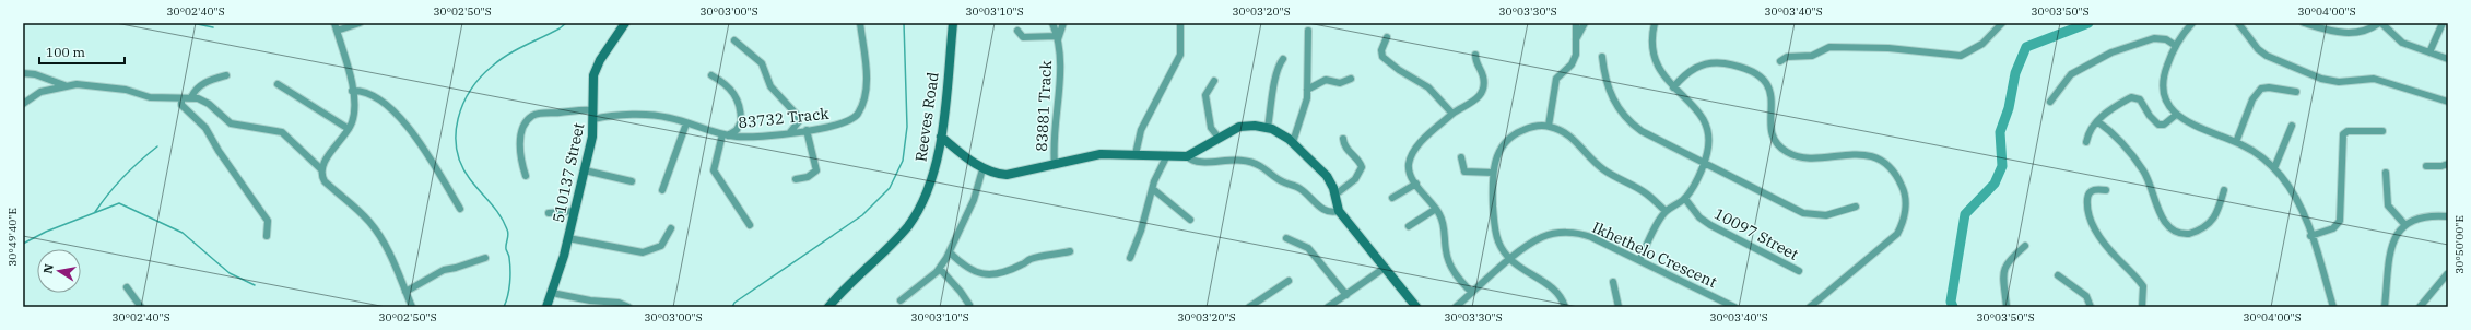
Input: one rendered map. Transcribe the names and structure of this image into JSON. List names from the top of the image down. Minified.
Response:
{"streets":{"street":["83881 Track","Reeves Road","83732 Track","510137 Street","10097 Street","Ikhethelo Crescent"]},"crossings":[["83732 Track","510137 Street"]],"scale_bar":"100 m","north":"left","coordinates":["30°02'40\"S","30°02'50\"S","30°03'00\"S","30°03'10\"S","30°03'20\"S","30°03'30\"S","30°03'40\"S","30°03'50\"S","30°04'00\"S","30°49'40\"E","30°50'00\"E"]}
